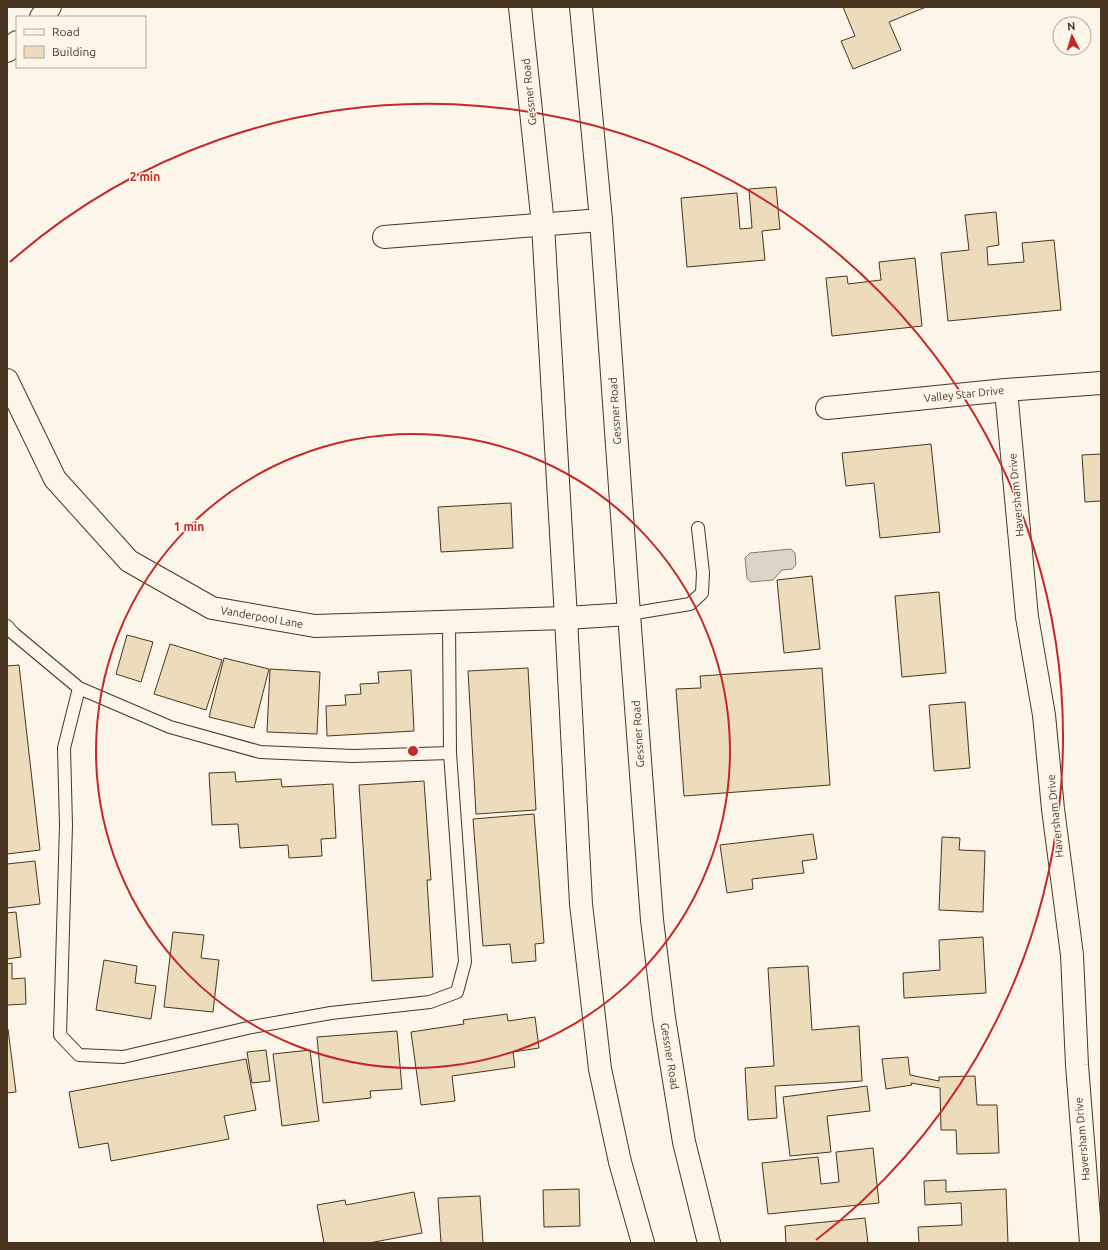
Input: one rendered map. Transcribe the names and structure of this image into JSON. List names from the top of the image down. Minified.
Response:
{"streets":{"main road":["Gessner Road","Valley Star Drive","Haversham Drive","Vanderpool Lane"]},"crossings":[["Gessner Road","Vanderpool Lane"],["Valley Star Drive","Haversham Drive"]],"legend":["Road","Building"],"north":"top","rings":["2 min","1 min"]}
